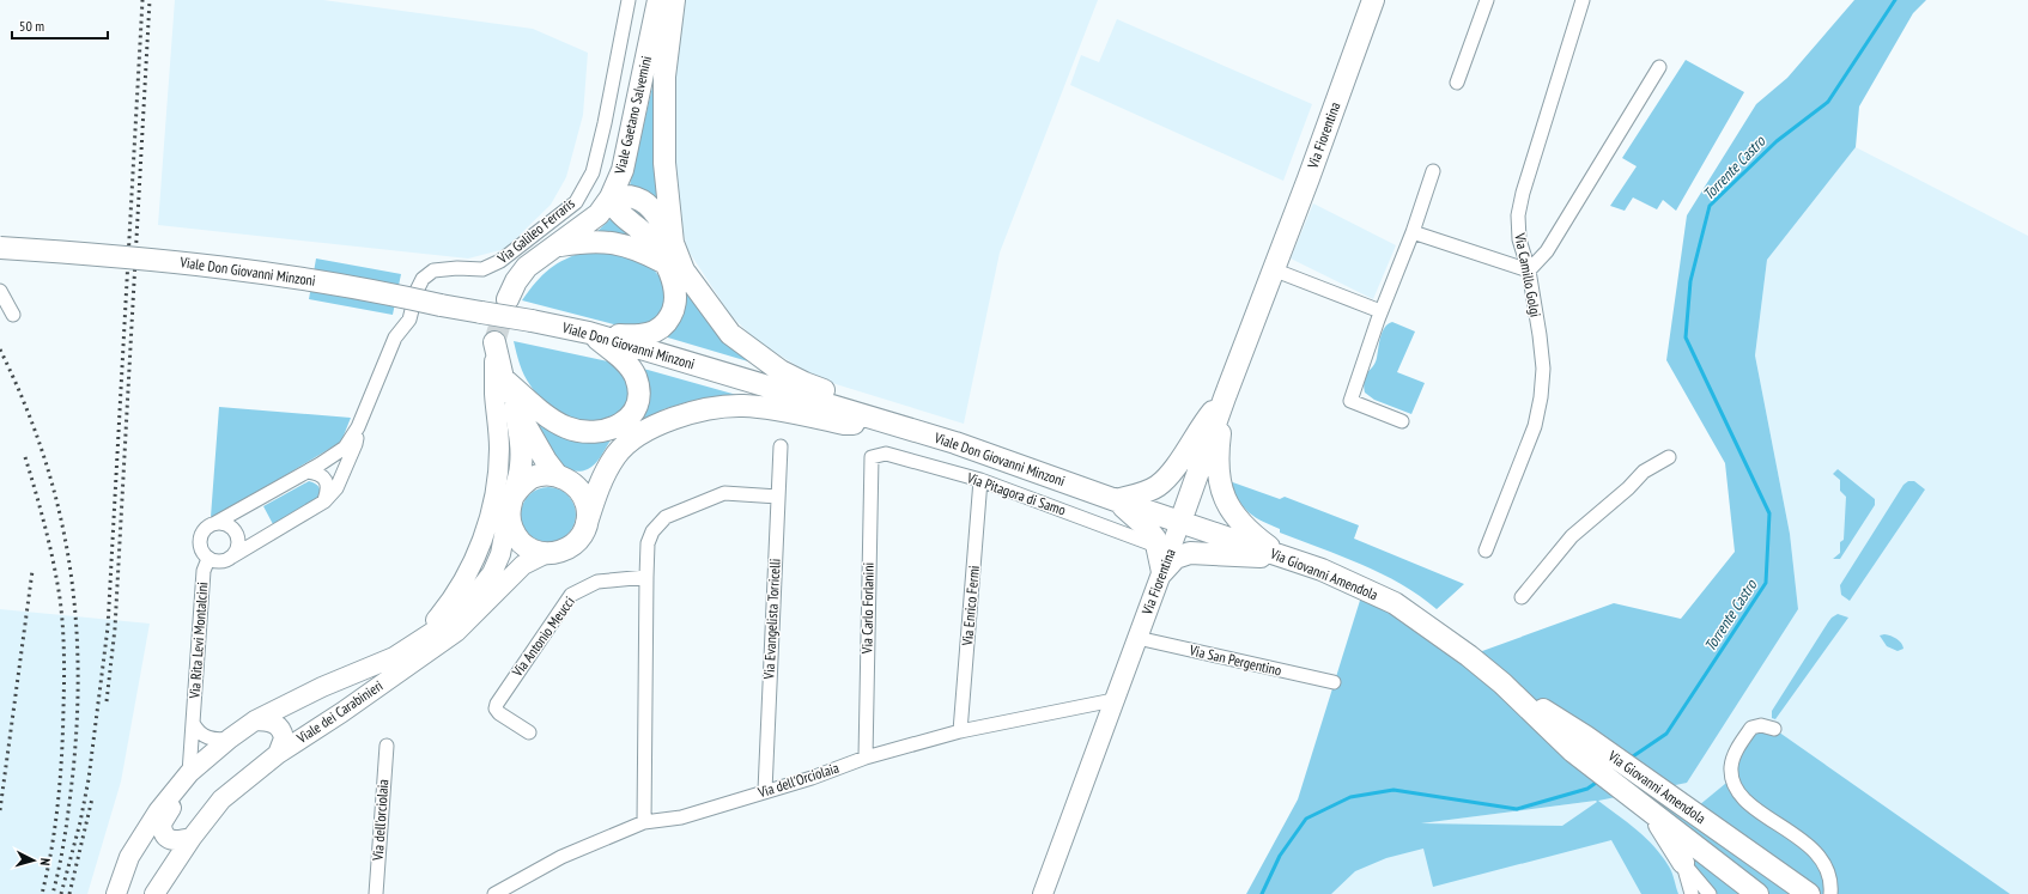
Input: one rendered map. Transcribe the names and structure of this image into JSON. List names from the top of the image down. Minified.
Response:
{"streets":{"main road":["Viale Gaetano Salvemini","Via Fiorentina","Viale Don Giovanni Minzoni","Via Giovanni Amendola","Viale dei Carabinieri"],"street":["Via Galileo Ferraris","Via Camillo Golgi","Via Pitagora di Samo","Via Enrico Fermi","Via Carlo Forlanini","Via Evangelista Torricelli","Via Antonio Meucci","Via Rita Levi Montalcini","Via San Pergentino","Via dell'Orciolaia","Via dell'orciolaia"]},"crossings":[["Via Fiorentina","Viale Don Giovanni Minzoni"],["Via Fiorentina","Via Giovanni Amendola"],["Via Fiorentina","Via San Pergentino"],["Via Fiorentina","Via dell'Orciolaia"],["Via Galileo Ferraris","Via Rita Levi Montalcini"],["Viale Don Giovanni Minzoni","Via Giovanni Amendola"],["Via Pitagora di Samo","Via Enrico Fermi"],["Via Pitagora di Samo","Via Carlo Forlanini"],["Via Enrico Fermi","Via dell'Orciolaia"],["Via Carlo Forlanini","Via dell'Orciolaia"],["Via Evangelista Torricelli","Via dell'Orciolaia"],["Via Rita Levi Montalcini","Viale dei Carabinieri"]],"water":["Torrente Castro"],"scale_bar":"50 m","north":"right"}
